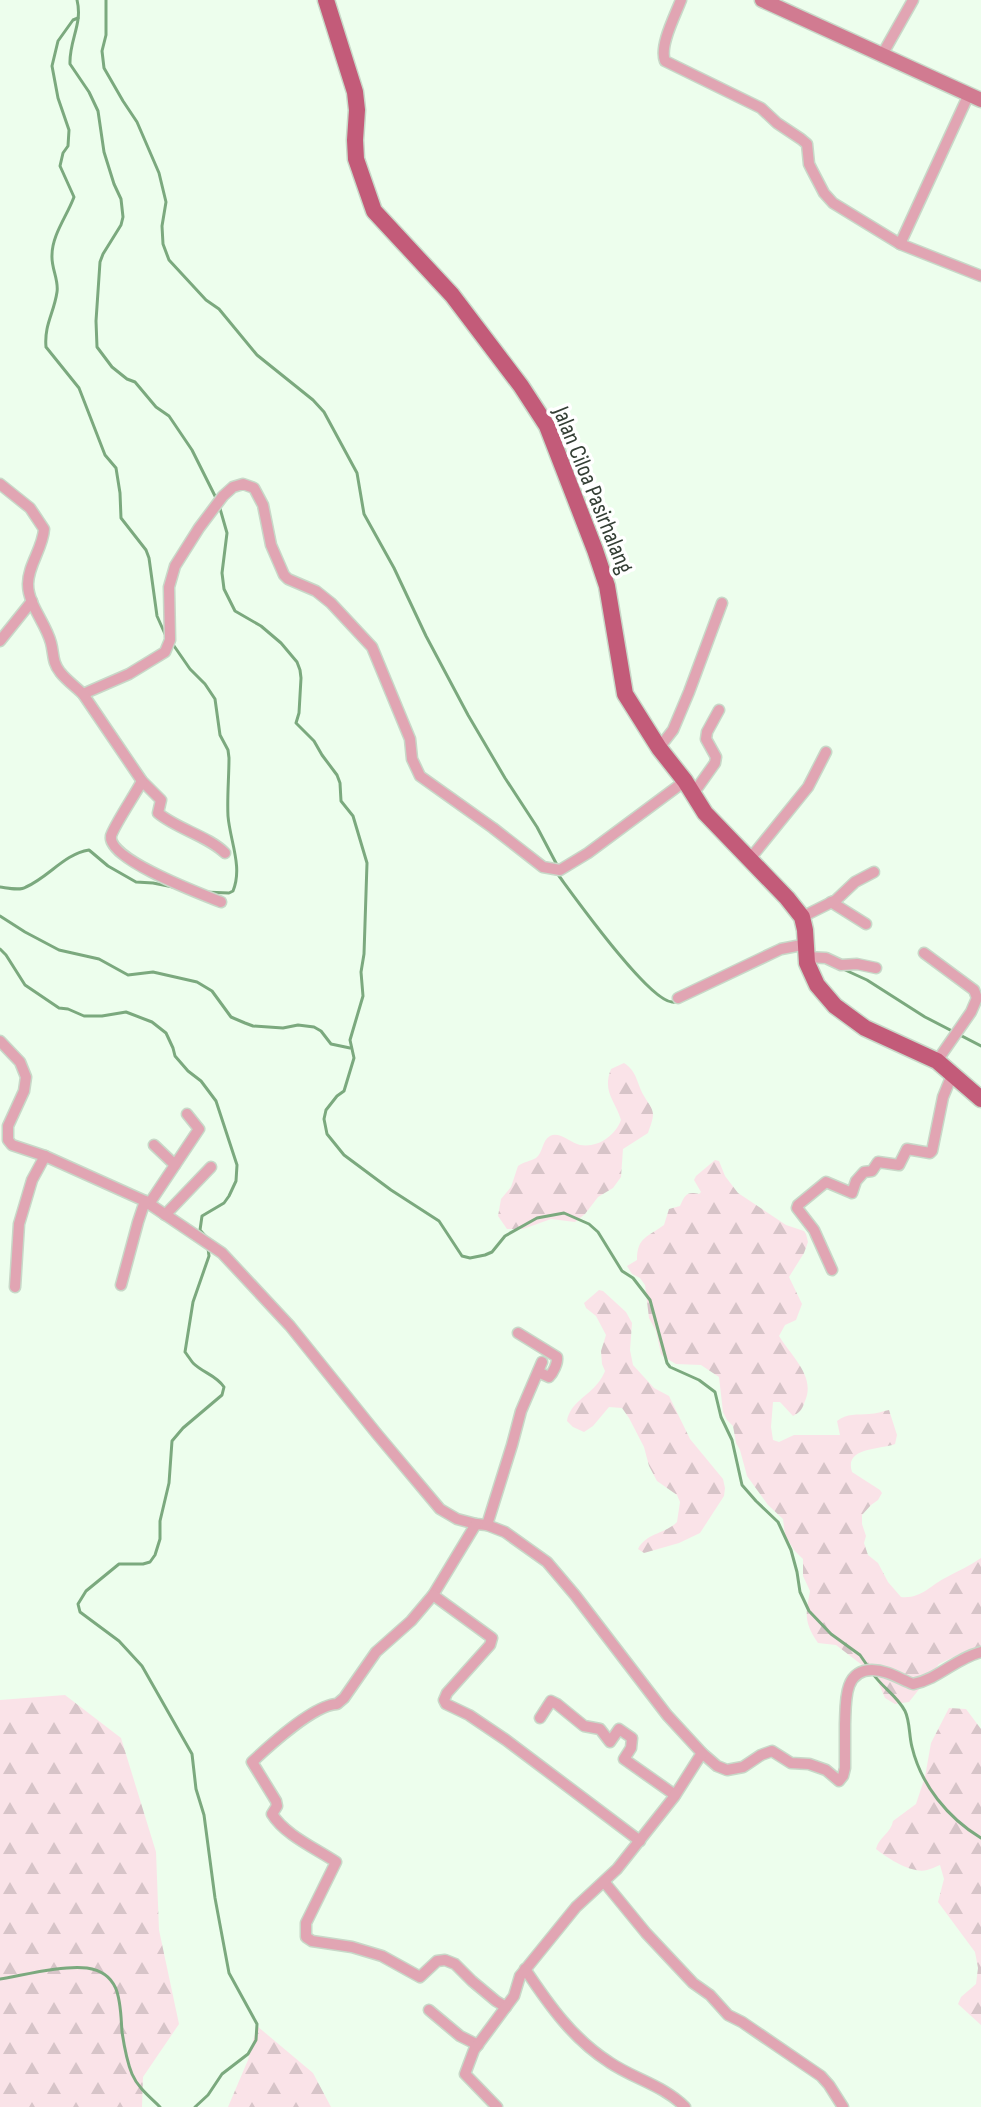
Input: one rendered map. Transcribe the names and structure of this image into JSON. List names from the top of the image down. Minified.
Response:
{"streets":{"main road":["Jalan Ciloa Pasirhalang"]}}
